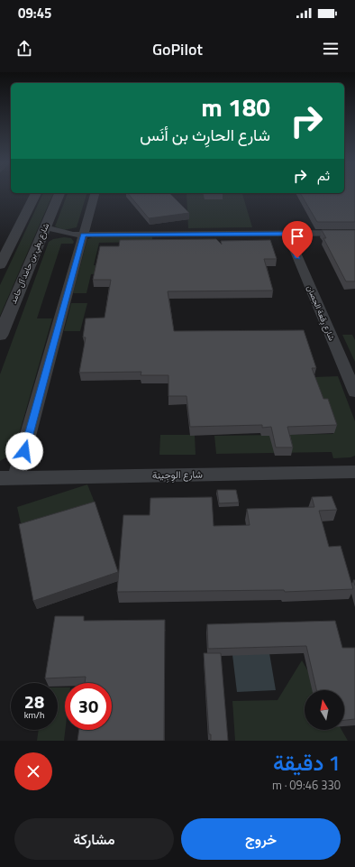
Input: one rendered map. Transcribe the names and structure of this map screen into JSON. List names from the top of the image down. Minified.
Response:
{"streets":{"street":["شارع بطي بن حامد آل حامد","شارع رِقعة الحِصان","شارع الوِجِينة"]},"north":"top","page":{"status":"09:45","header":"GoPilot","turn":["180 m","شارع الحارِث بن أنَس"],"then":"ثم","speed":"28 km/h","limit":"30","heading":["1 دقيقة","330 m · 09:46"],"buttons":["خروج","مشاركة"]}}
